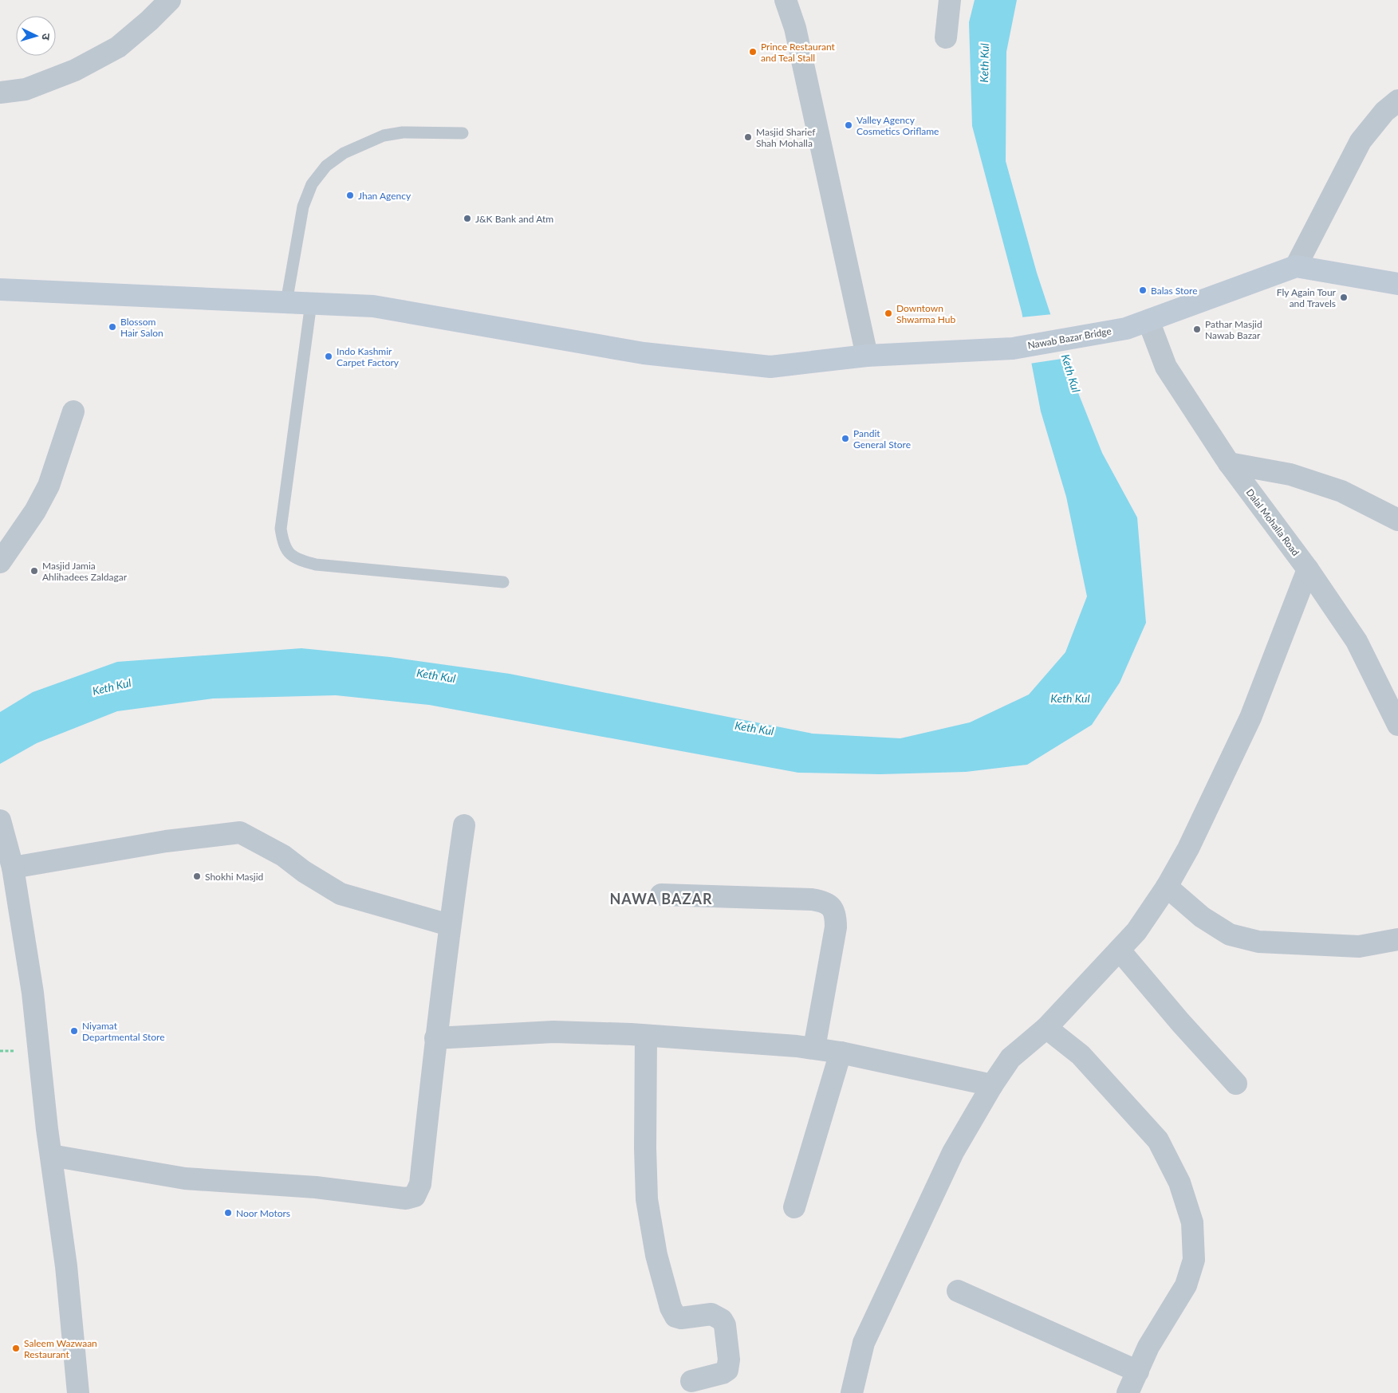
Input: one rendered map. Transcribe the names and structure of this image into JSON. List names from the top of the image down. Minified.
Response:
{"streets":{"main road":["Nawab Bazar Bridge"],"street":["Dalal Mohalla Road"]},"crossings":[["Nawab Bazar Bridge","Dalal Mohalla Road"]],"districts":["NAWA BAZAR"],"water":["Keth Kul"],"places":["Prince Restaurant and Teal Stall","Valley Agency Cosmetics Oriflame","Masjid Sharief Shah Mohalla","Jhan Agency","J&K Bank and Atm","Balas Store","Fly Again Tour and Travels","Downtown Shwarma Hub","Blossom Hair Salon","Pathar Masjid Nawab Bazar","Indo Kashmir Carpet Factory","Pandit General Store","Masjid Jamia Ahlihadees Zaldagar","Shokhi Masjid","Niyamat Departmental Store","Noor Motors","Saleem Wazwaan Restaurant"],"north":"right"}
